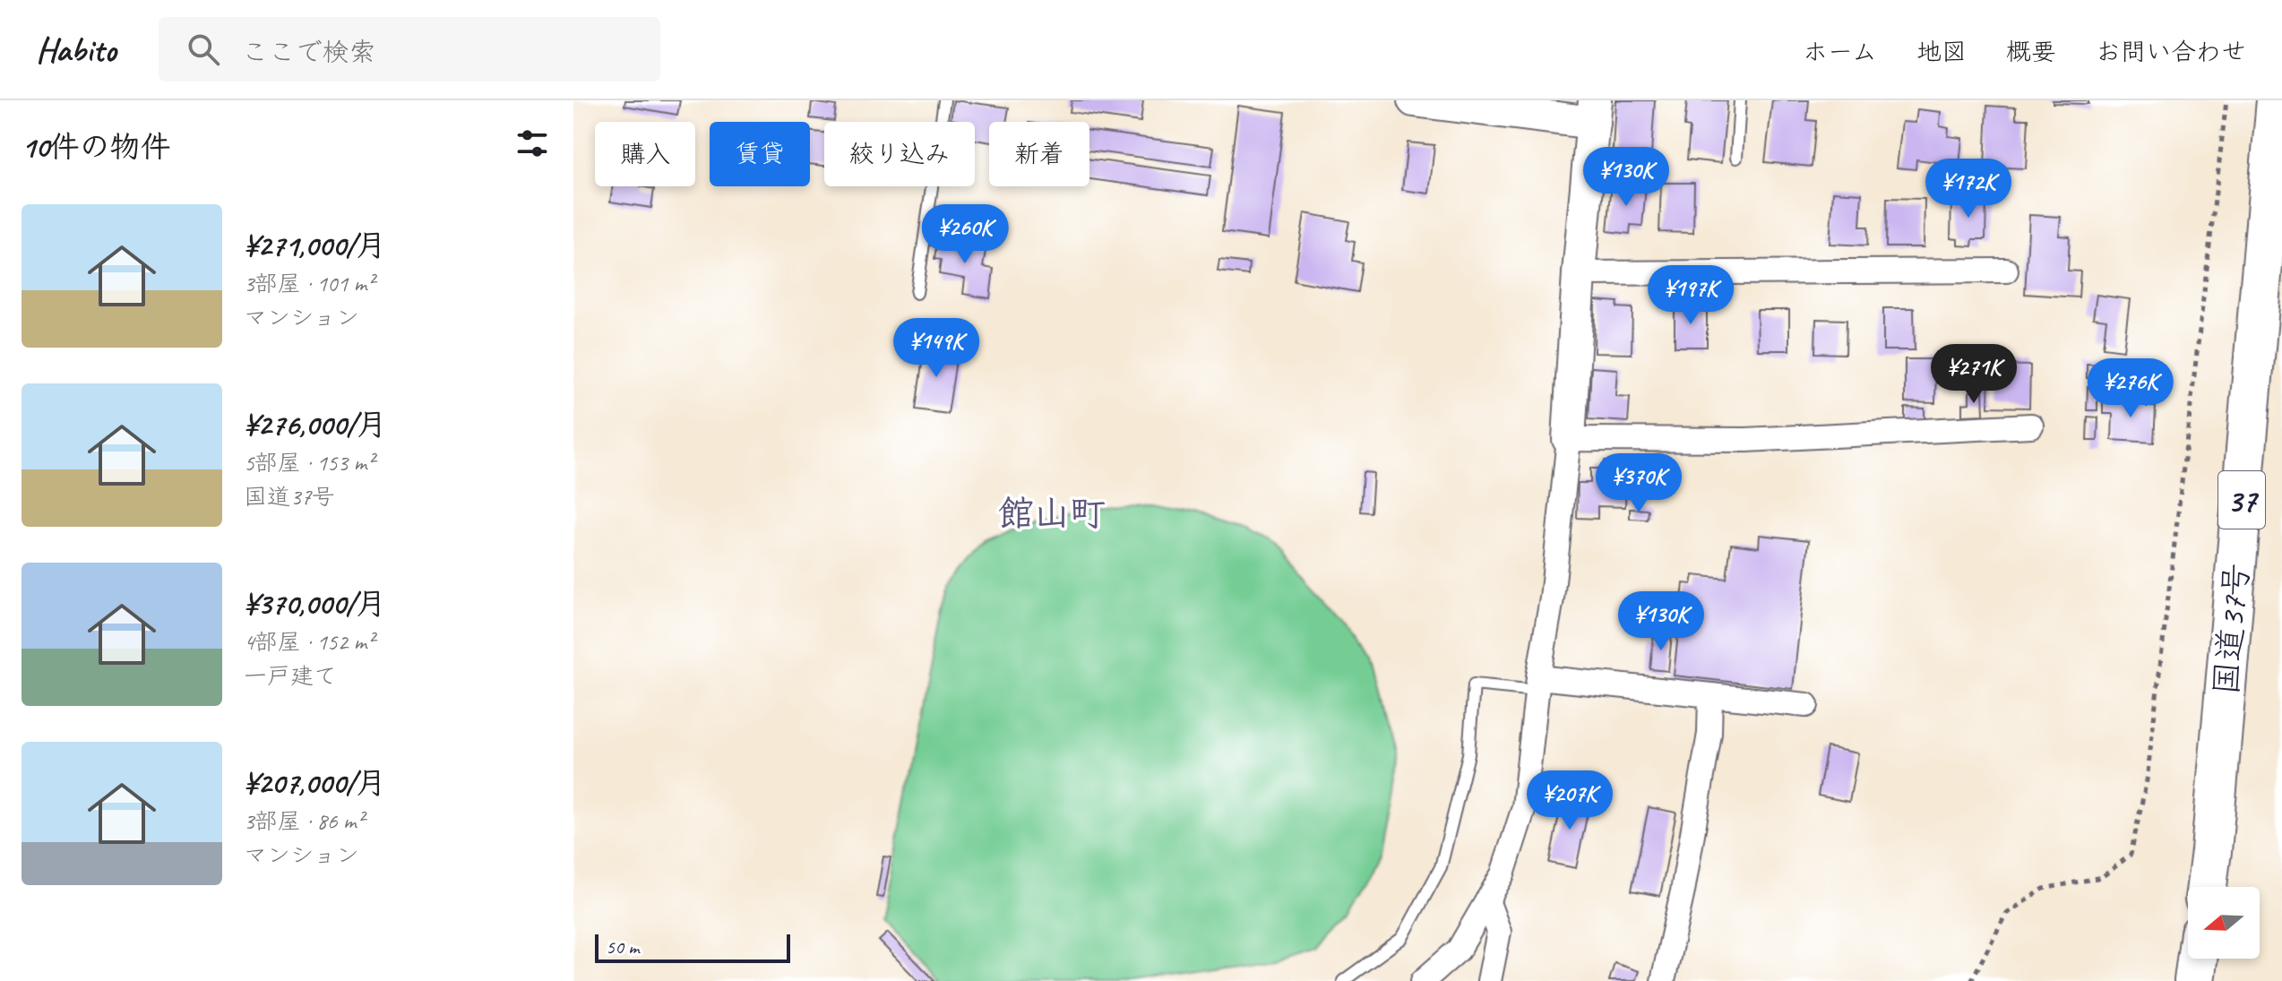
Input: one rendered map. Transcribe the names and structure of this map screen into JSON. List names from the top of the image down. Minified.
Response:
{"streets":{"highway":["37","国道37号"]},"districts":["館山町"],"scale_bar":"50 m","north":"left","page":{"header":"Habito","search":"ここで検索","nav":["ホーム","地図","概要","お問い合わせ"],"heading":"10件の物件","chip":["購入","賃貸","絞り込み","新着"],"price":["¥130K","¥172K","¥260K","¥197K","¥149K","¥271K","¥276K","¥370K","¥130K","¥207K"],"list":[{"name":"¥271,000/月","note":"3部屋 · 101 m² · マンション"},{"name":"¥276,000/月","note":"5部屋 · 153 m² · 国道37号"},{"name":"¥370,000/月","note":"4部屋 · 152 m² · 一戸建て"},{"name":"¥207,000/月","note":"3部屋 · 86 m² · マンション"}],"scale":"50 m"}}
